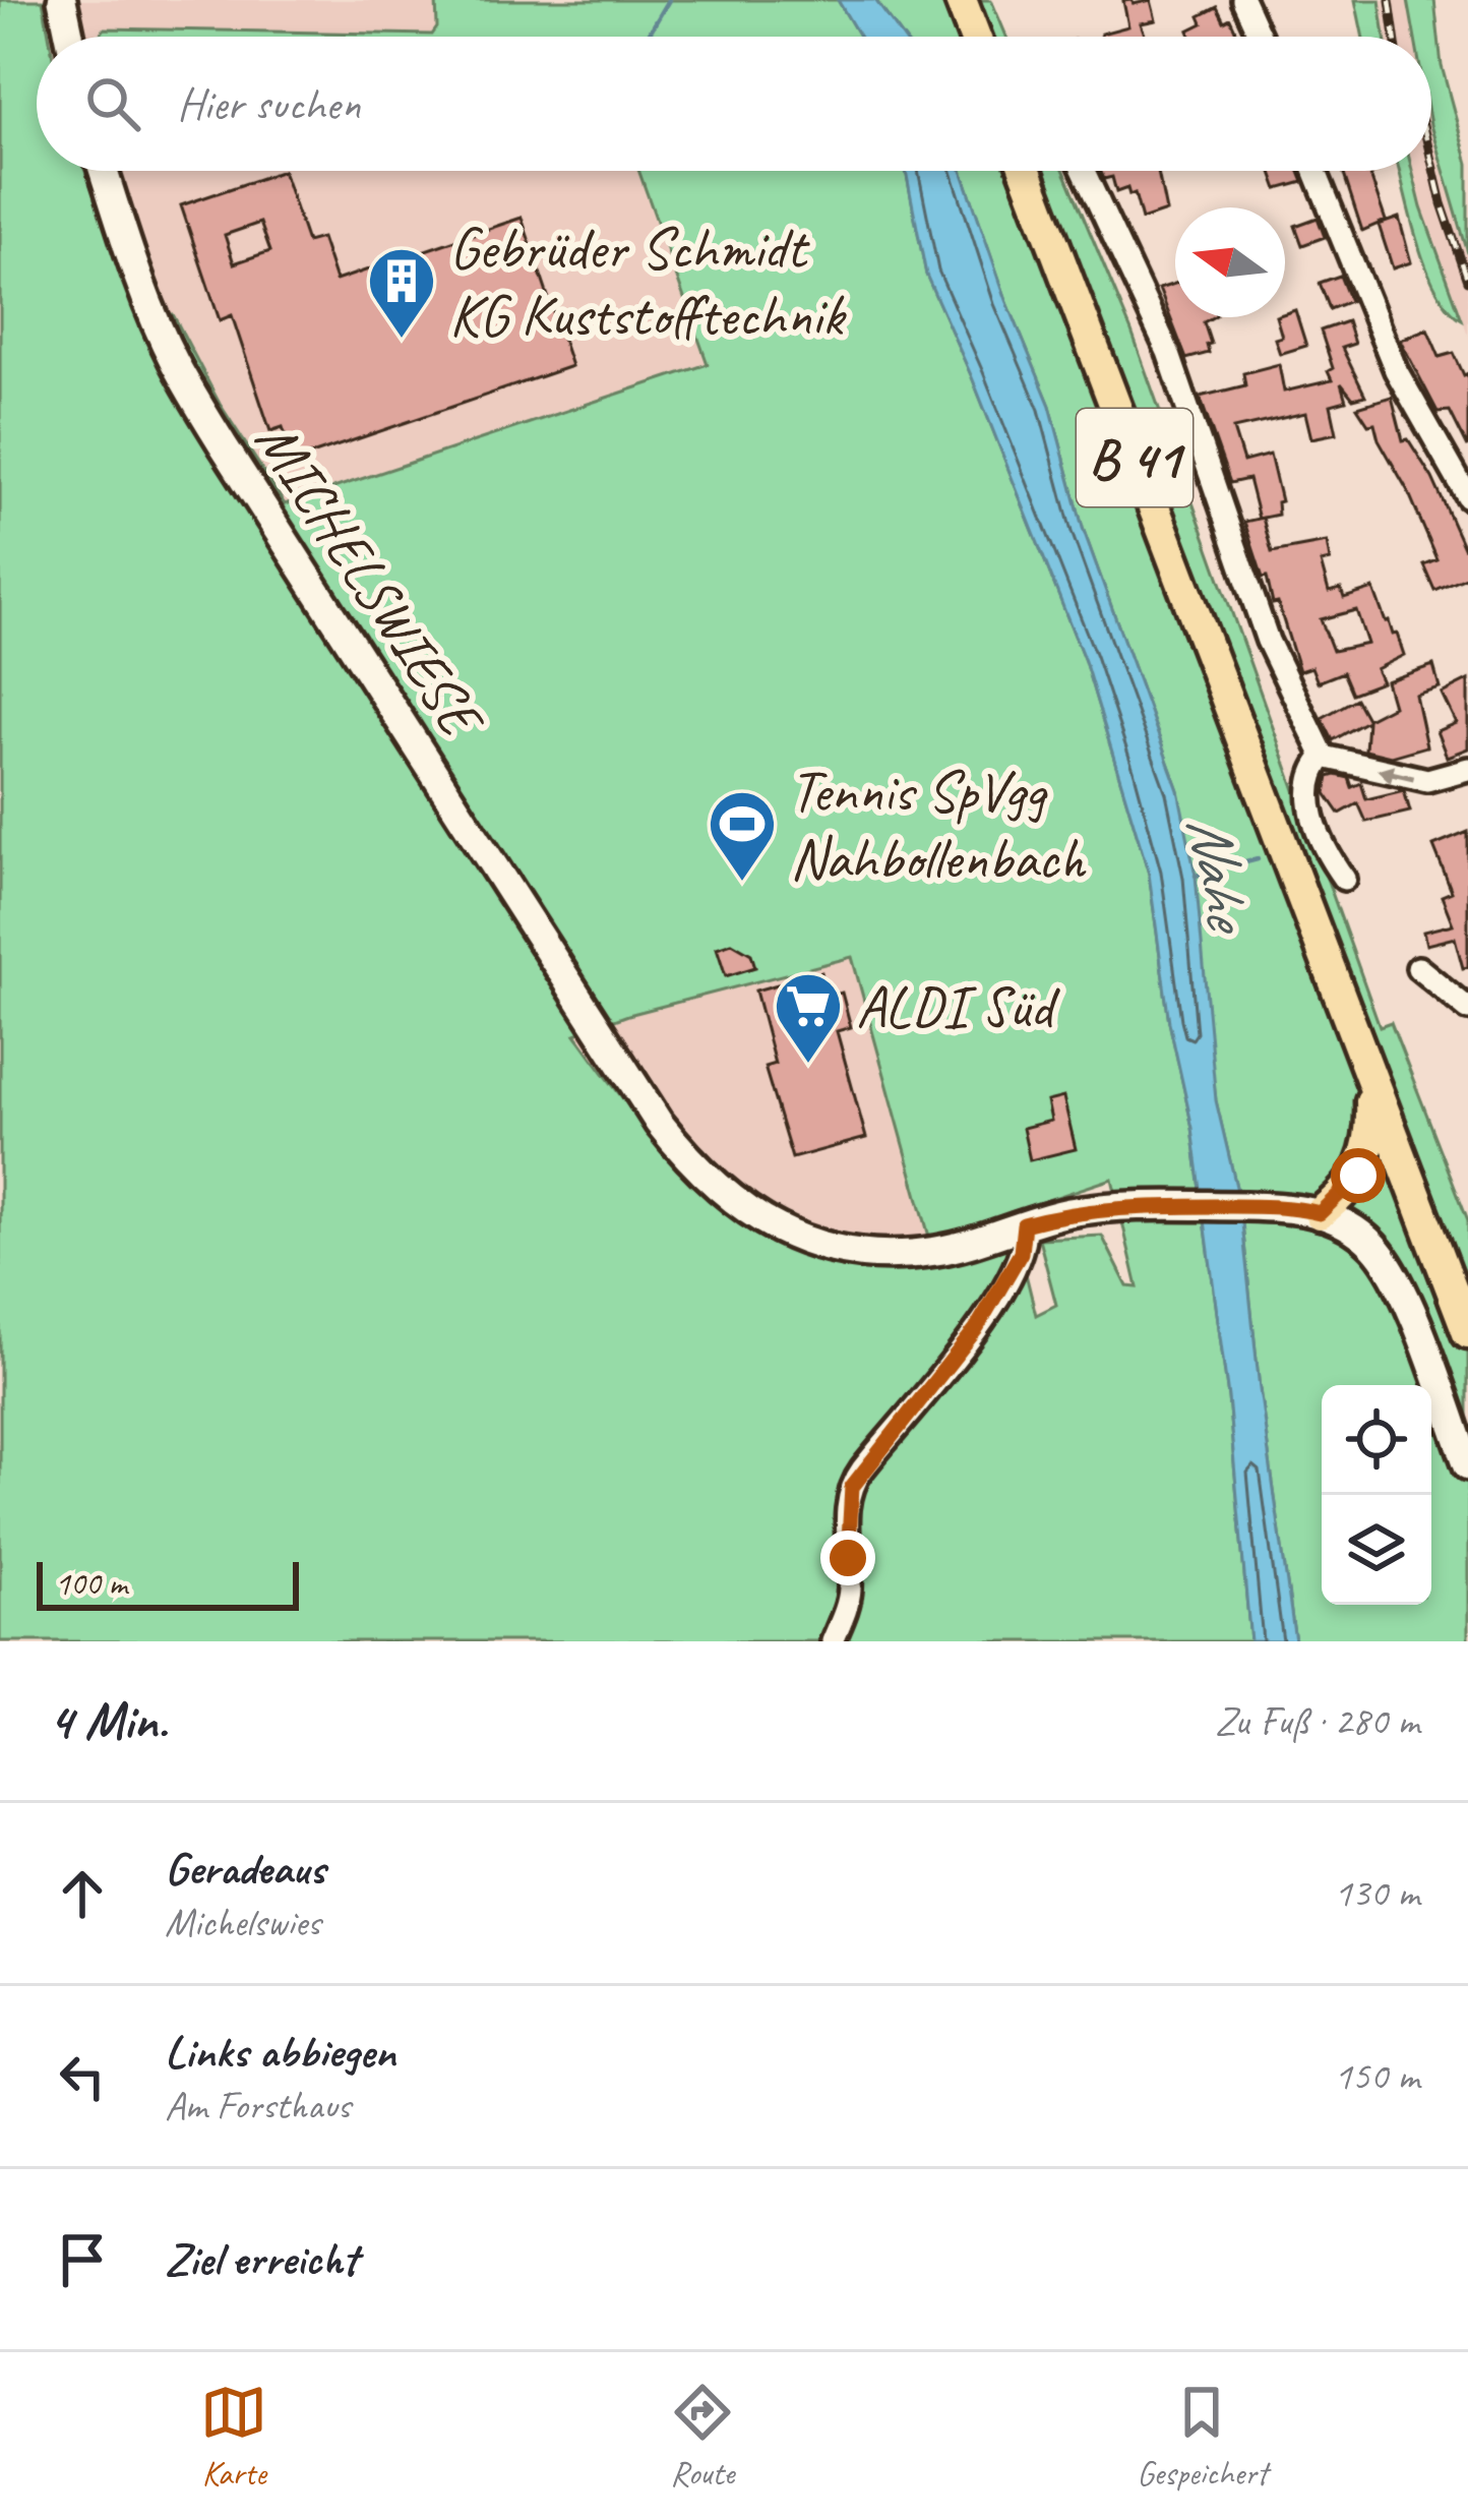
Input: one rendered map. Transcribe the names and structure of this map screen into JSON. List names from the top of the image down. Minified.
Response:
{"streets":{"main road":["B 41"],"street":["MICHELSWIESE"]},"water":["Nahe"],"places":{"building":["Gebrüder Schmidt KG Kuststofftechnik"],"sports":["Tennis SpVgg Nahbollenbach"],"supermarket":["ALDI Süd"]},"scale_bar":"100 m","north":"left","page":{"search":"Hier suchen","scale":"100 m","heading":["4 Min.","Zu Fuß · 280 m"],"list":[["Geradeaus","Michelswies","130 m"],["Links abbiegen","Am Forsthaus","150 m"],"Ziel erreicht"],"nav":["Karte","Route","Gespeichert"]}}
